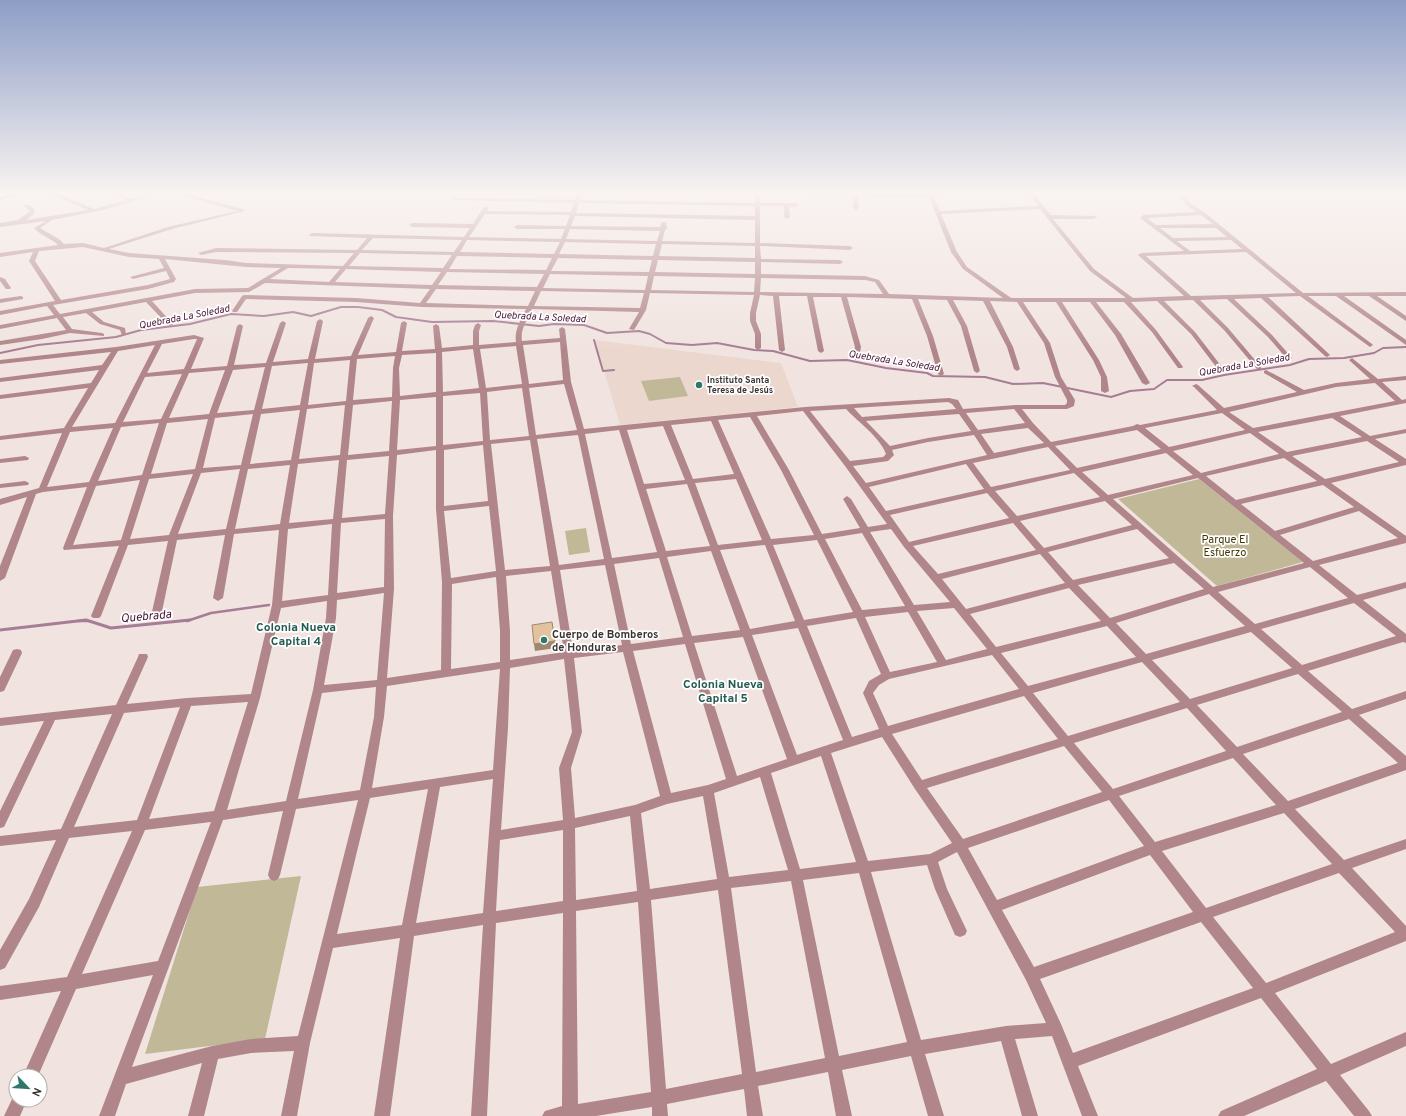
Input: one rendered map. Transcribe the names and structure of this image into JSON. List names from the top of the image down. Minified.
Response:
{"districts":["Colonia Nueva Capital 4","Colonia Nueva Capital 5"],"water":["Quebrada La Soledad","Quebrada"],"parks":["Parque El Esfuerzo"],"places":["Instituto Santa Teresa de Jesús","Cuerpo de Bomberos de Honduras"],"north":"bottom right"}
